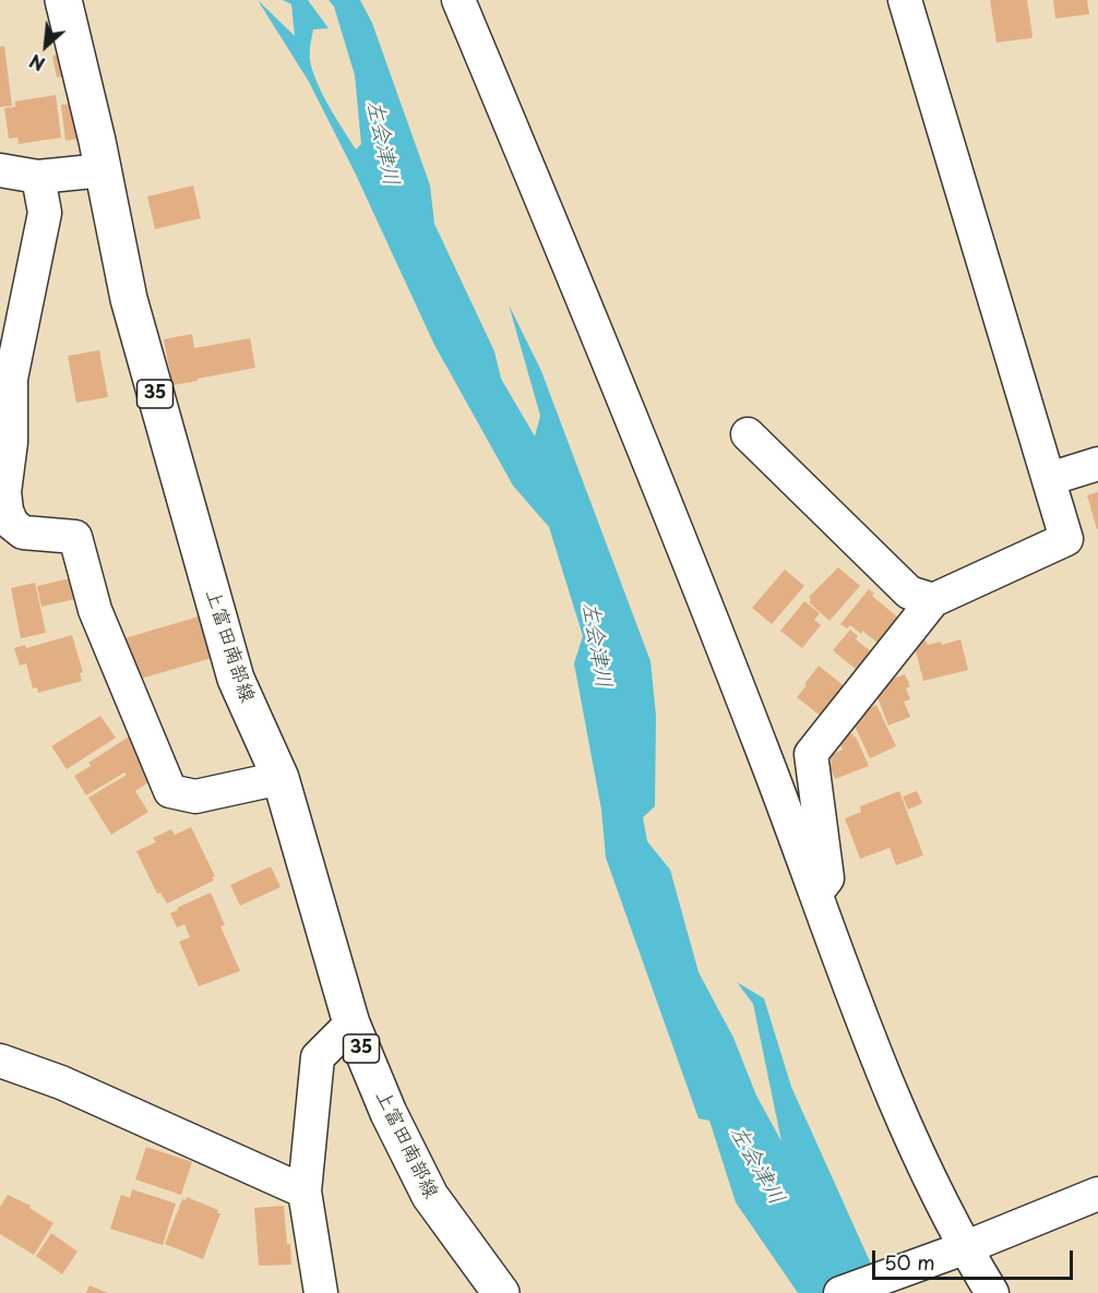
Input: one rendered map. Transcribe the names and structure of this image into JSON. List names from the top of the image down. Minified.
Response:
{"streets":{"main road":["35","上富田南部線"]},"water":["左会津川"],"scale_bar":"50 m","north":"bottom left"}
